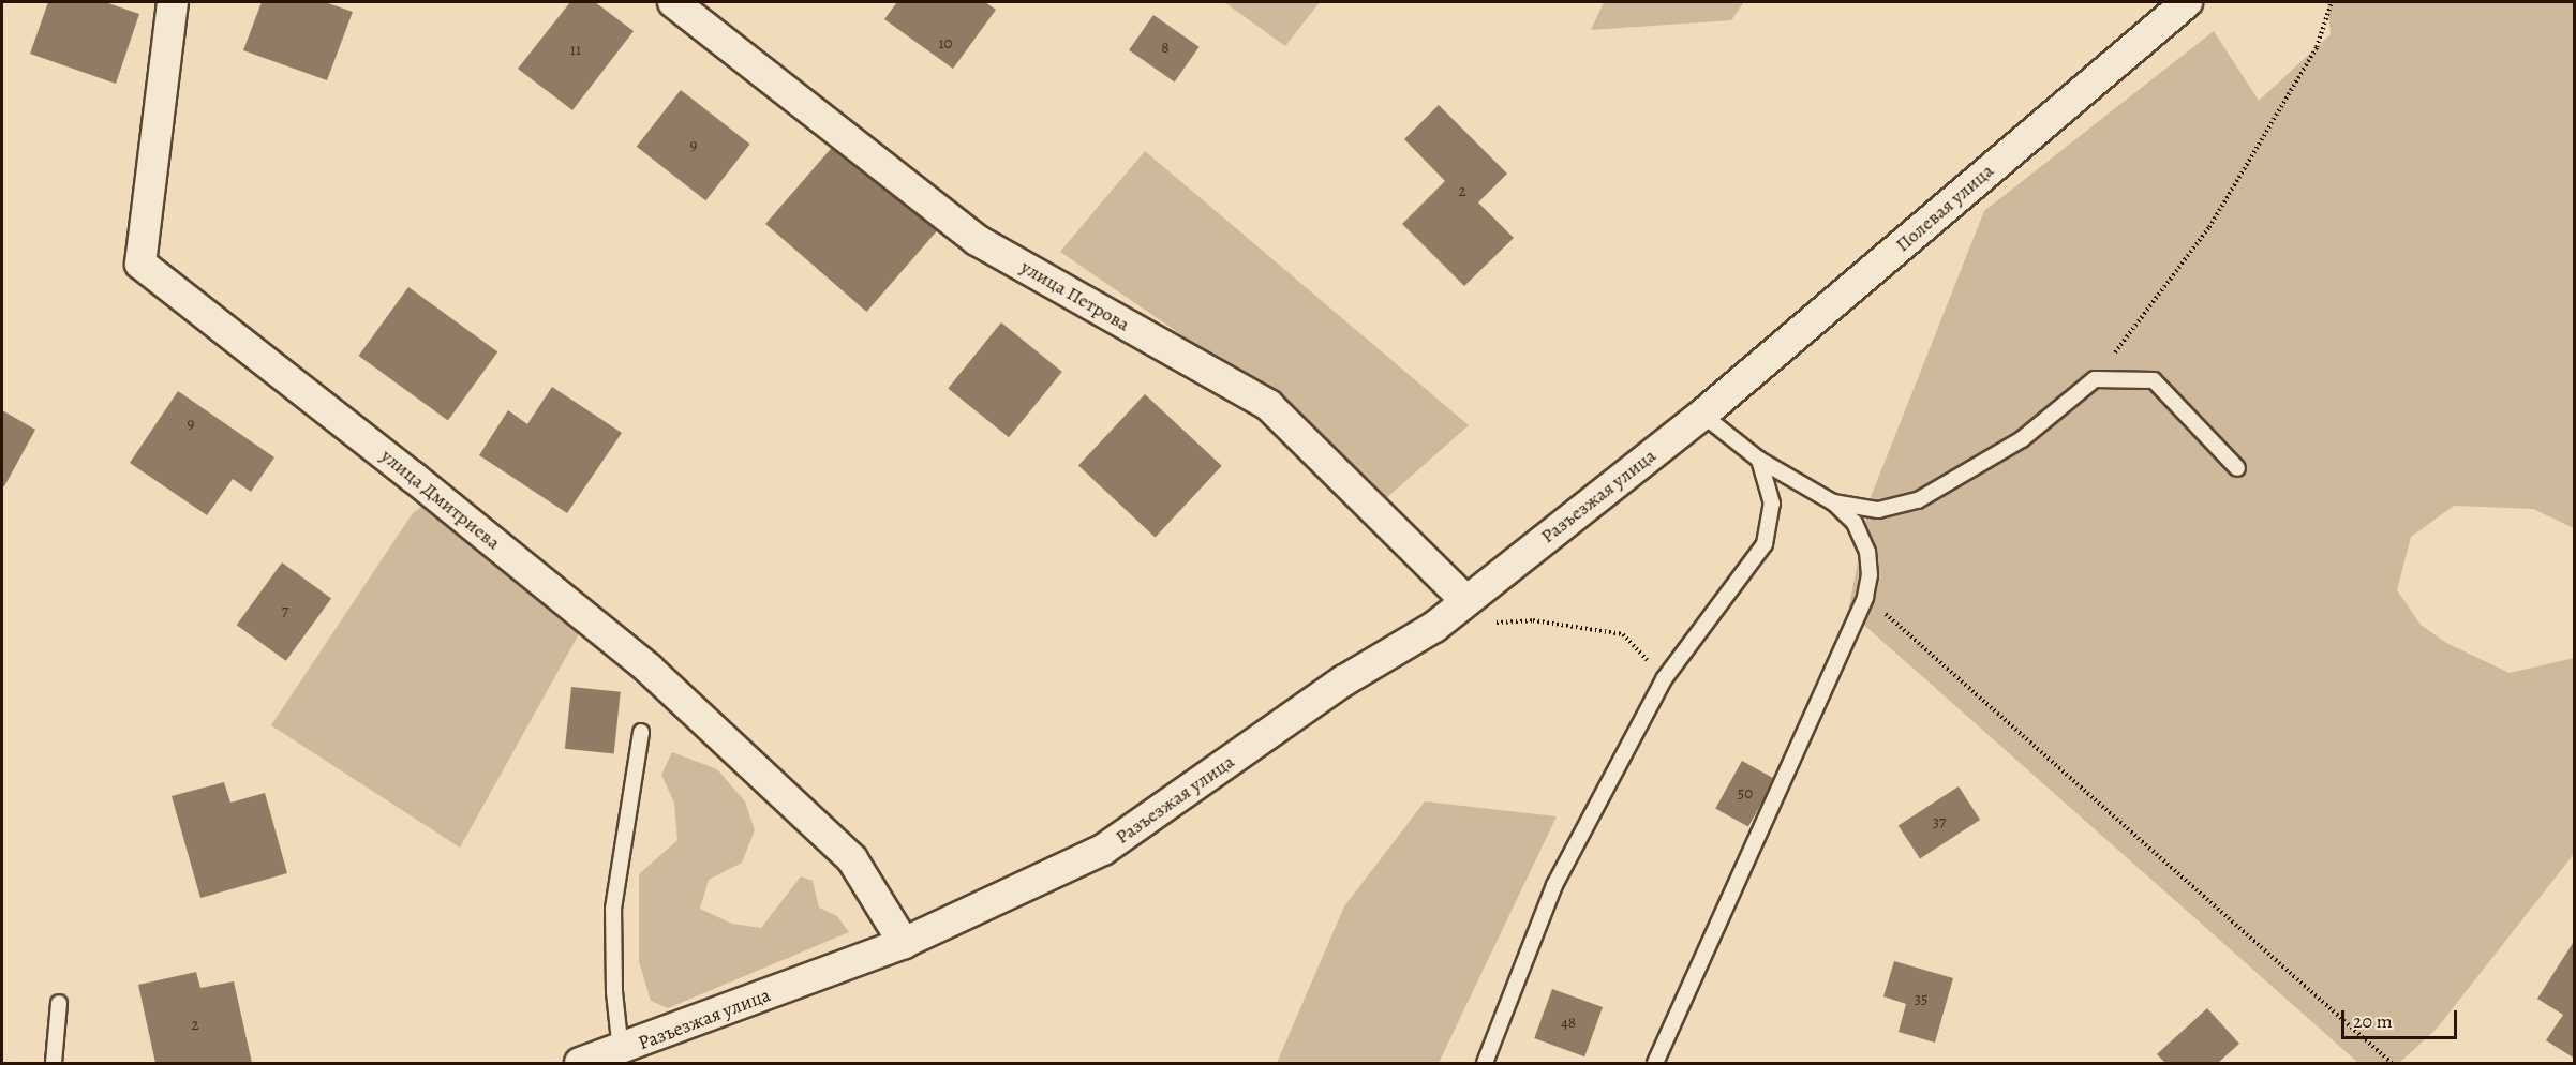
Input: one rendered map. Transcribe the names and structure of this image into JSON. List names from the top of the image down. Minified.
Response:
{"streets":{"street":["Полевая улица","улица Петрова","Разъезжая улица","улица Дмитриева"]},"crossings":[["Полевая улица","Разъезжая улица"],["улица Петрова","Разъезжая улица"],["Разъезжая улица","улица Дмитриева"]],"house_numbers":["10","8","11","9","2","9","7","50","37","35","48","2"],"scale_bar":"20 m"}
